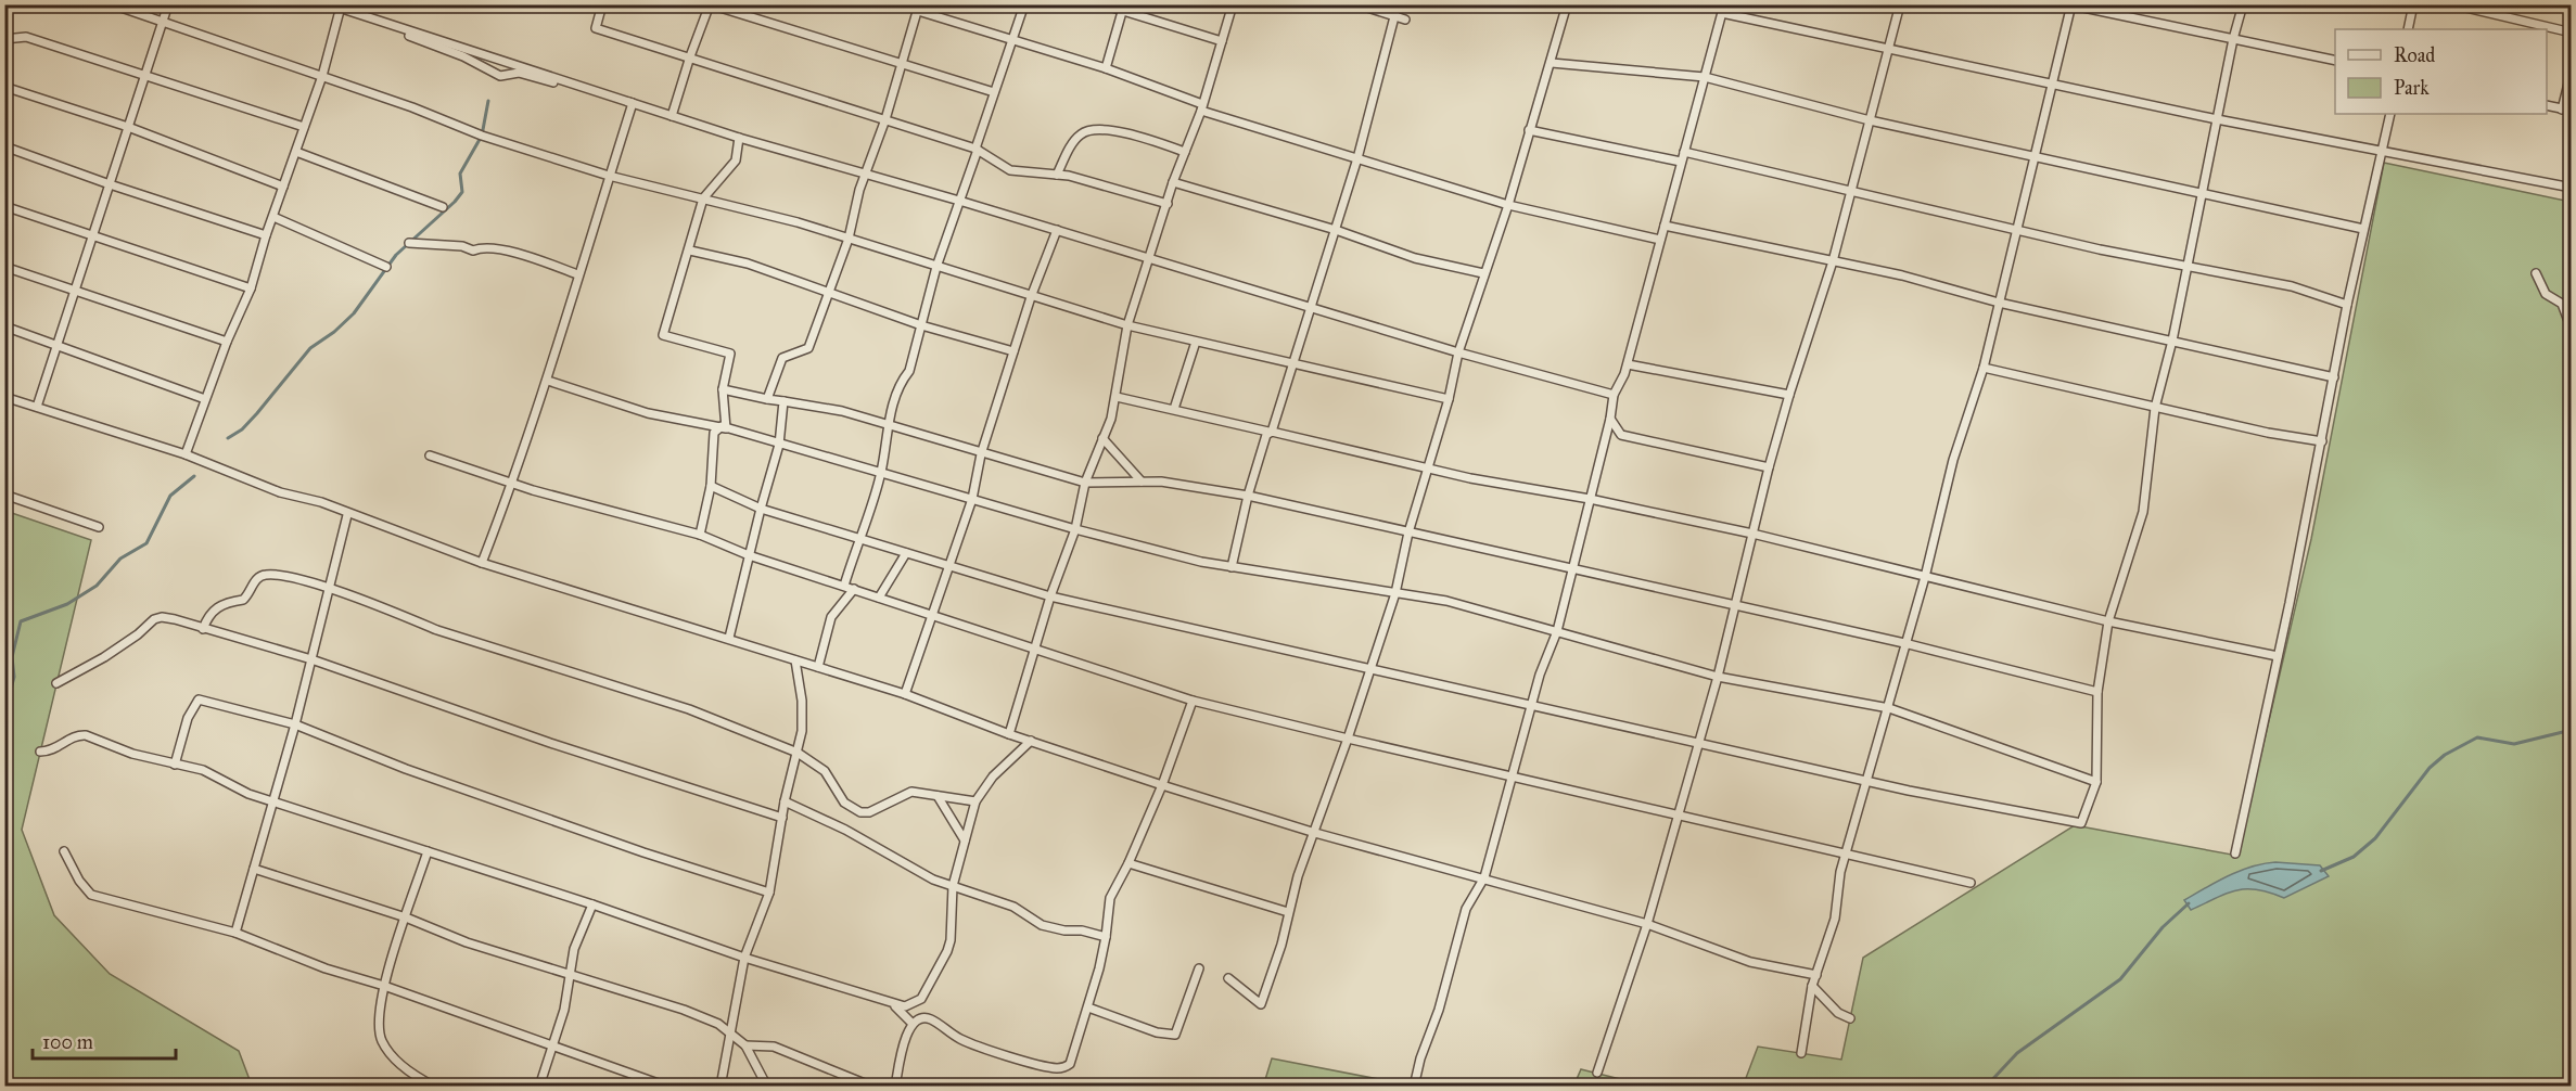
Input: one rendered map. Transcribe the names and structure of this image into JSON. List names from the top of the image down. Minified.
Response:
{"legend":["Road","Park"],"scale_bar":"100 m"}
